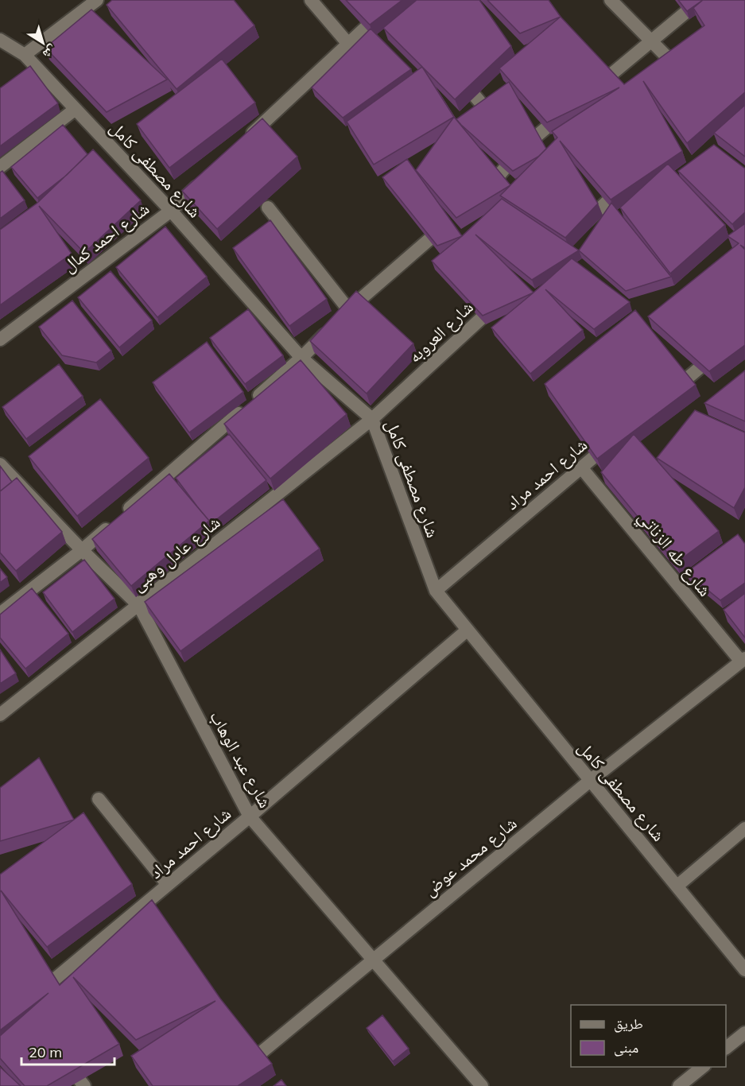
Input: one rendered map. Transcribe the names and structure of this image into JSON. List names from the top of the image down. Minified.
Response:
{"streets":{"street":["شارع مصطفى كامل","شارع احمد كمال","شارع العروبه","شارع احمد مراد","شارع عادل وهبى","شارع طه الزناتي","شارع عبد الوهاب","شارع محمد عوض"]},"crossings":[["شارع مصطفى كامل","شارع احمد كمال"],["شارع مصطفى كامل","شارع العروبه"],["شارع مصطفى كامل","شارع احمد مراد"],["شارع مصطفى كامل","شارع عادل وهبى"],["شارع مصطفى كامل","شارع محمد عوض"],["شارع العروبه","شارع عادل وهبى"],["شارع احمد مراد","شارع طه الزناتي"],["شارع احمد مراد","شارع عبد الوهاب"],["شارع عادل وهبى","شارع عبد الوهاب"],["شارع طه الزناتي","شارع محمد عوض"],["شارع عبد الوهاب","شارع محمد عوض"]],"legend":["طريق","مبنى"],"scale_bar":"20 m","north":"bottom right"}
